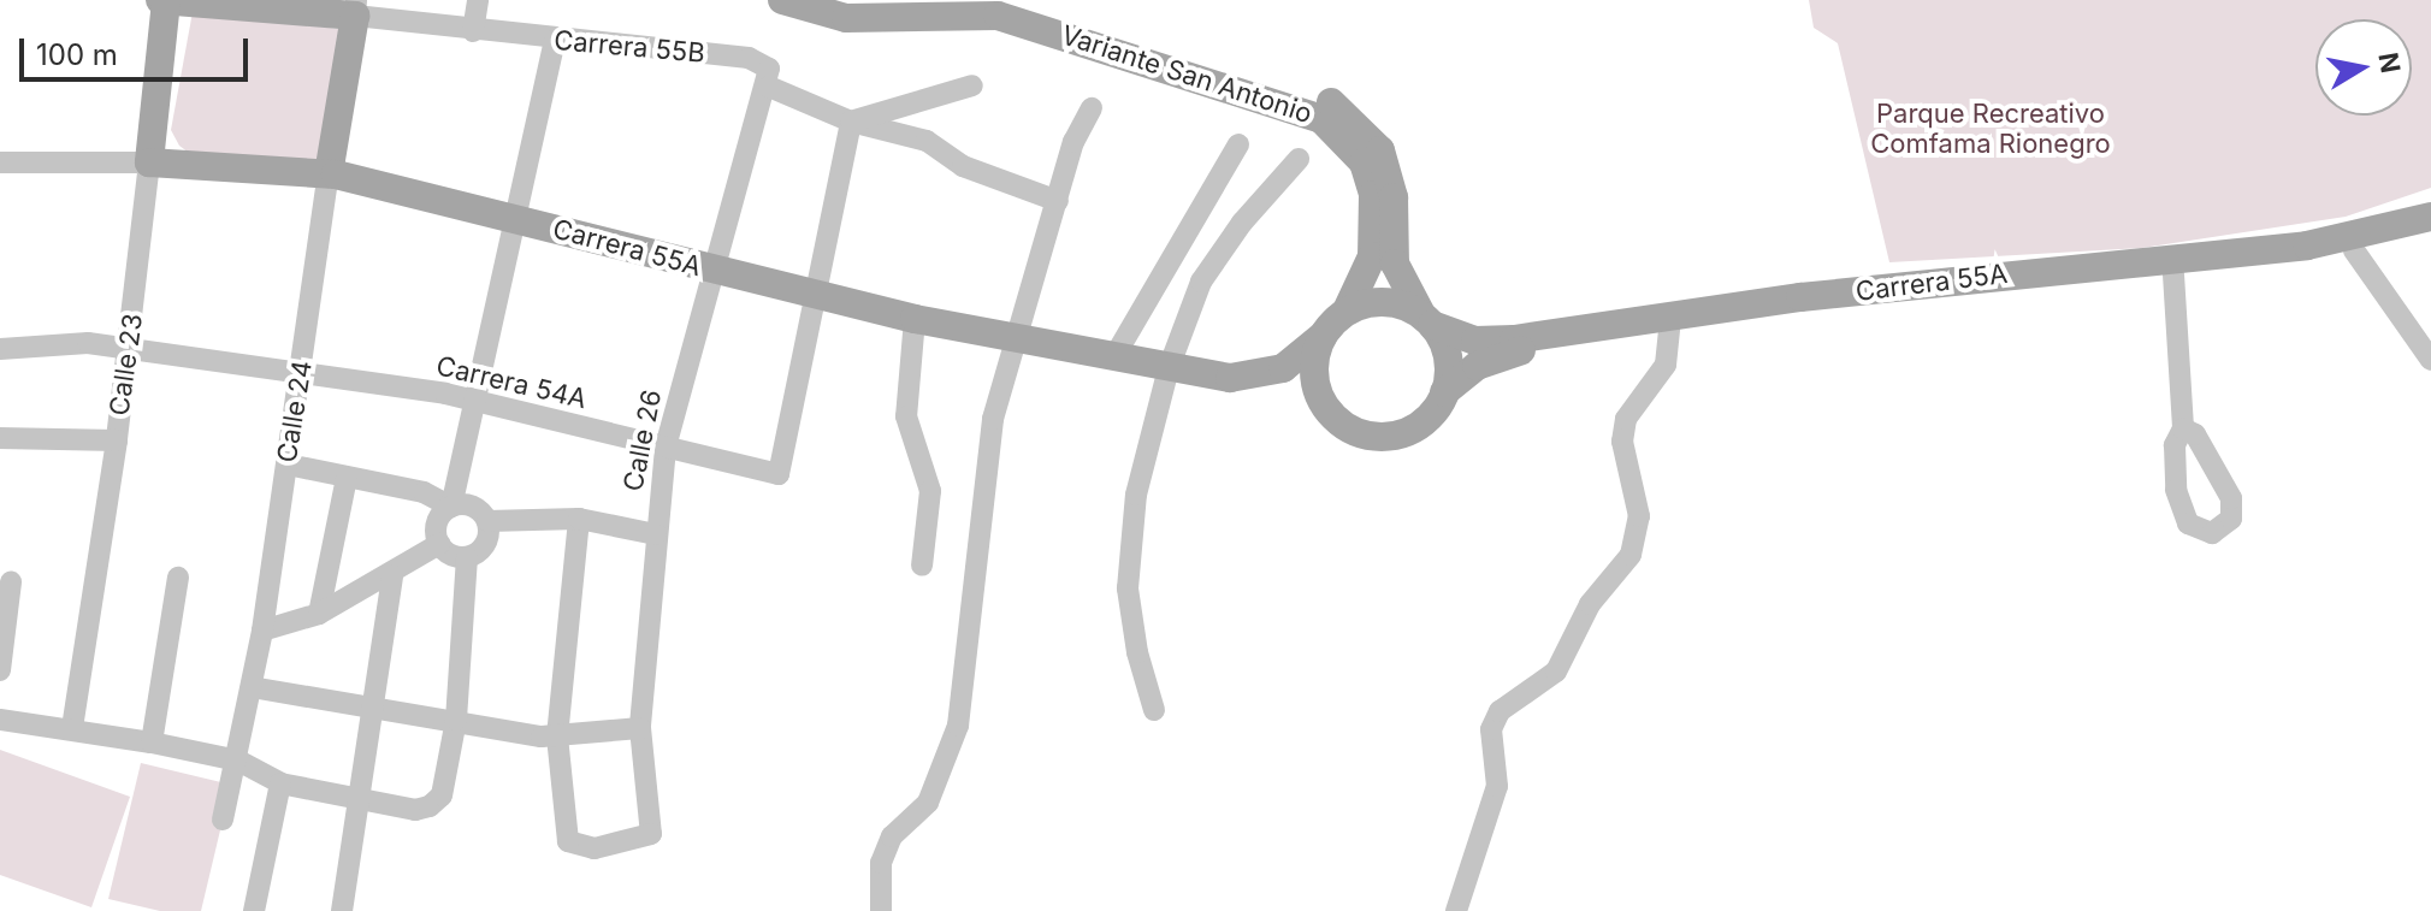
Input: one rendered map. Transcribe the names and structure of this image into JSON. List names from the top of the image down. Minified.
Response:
{"streets":{"main road":["Carrera 55B","Variante San Antonio","Carrera 55A","Calle 23","Calle 24"],"street":["Carrera 54A","Calle 26"]},"crossings":[["Carrera 55B","Calle 23"],["Carrera 55B","Calle 24"],["Carrera 55B","Calle 26"],["Variante San Antonio","Carrera 55A"],["Carrera 55A","Calle 23"],["Carrera 55A","Carrera 54A"],["Carrera 55A","Calle 24"],["Carrera 55A","Calle 26"],["Calle 23","Carrera 54A"],["Carrera 54A","Calle 24"],["Carrera 54A","Calle 26"]],"parks":["Parque Recreativo Comfama Rionegro"],"scale_bar":"100 m","north":"right"}
